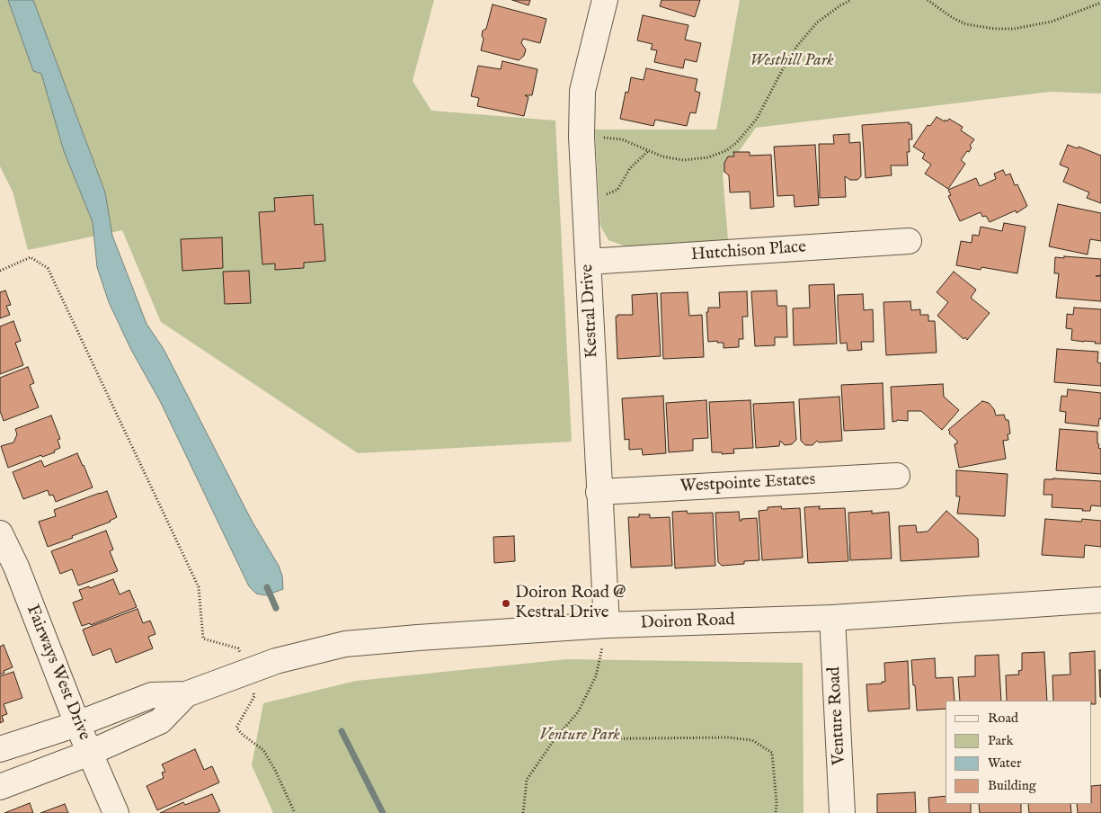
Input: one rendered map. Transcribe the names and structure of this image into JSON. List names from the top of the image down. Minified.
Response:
{"streets":{"street":["Hutchison Place","Kestral Drive","Westpointe Estates","Doiron Road","Fairways West Drive","Venture Road"]},"crossings":[["Hutchison Place","Kestral Drive"],["Kestral Drive","Westpointe Estates"],["Kestral Drive","Doiron Road"],["Doiron Road","Venture Road"]],"parks":["Westhill Park","Venture Park"],"places":["Doiron Road @ Kestral Drive"],"legend":["Road","Park","Water","Building"]}
